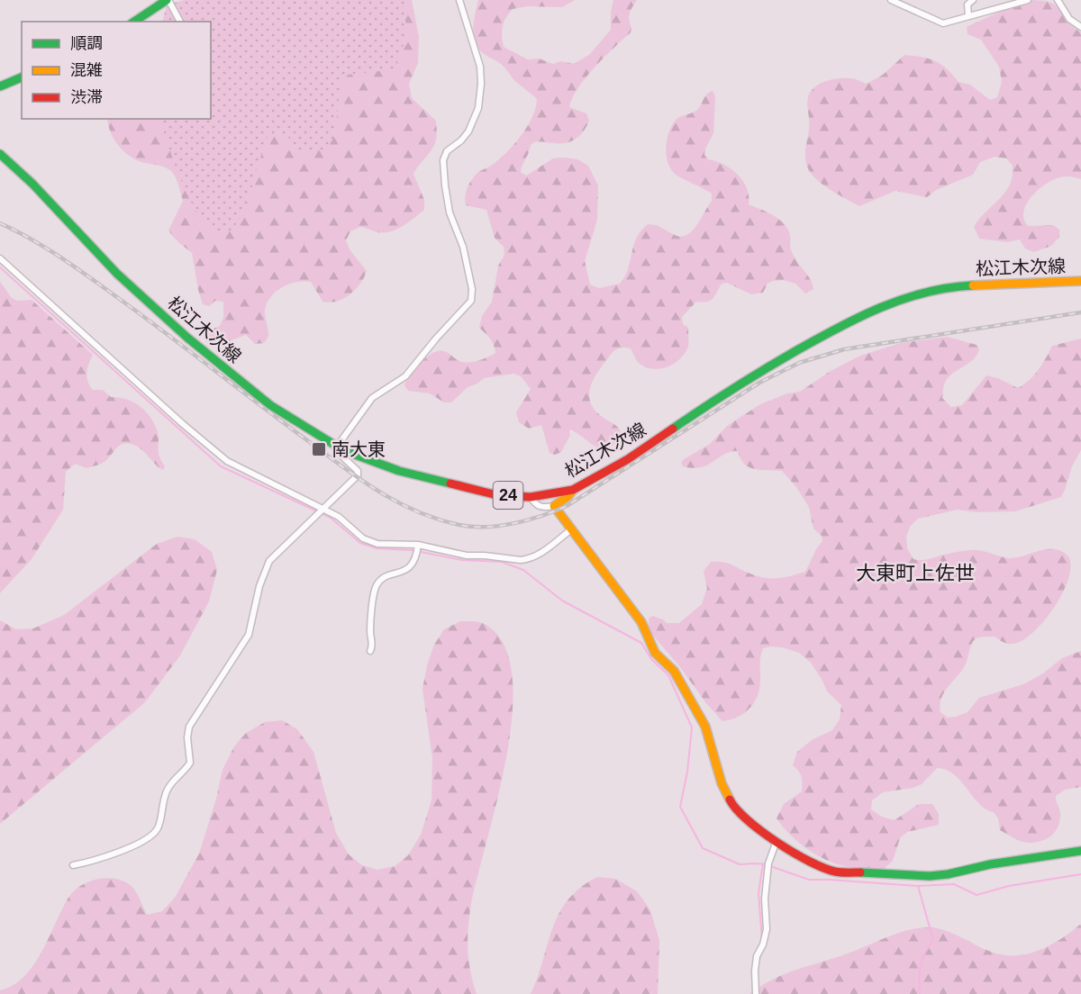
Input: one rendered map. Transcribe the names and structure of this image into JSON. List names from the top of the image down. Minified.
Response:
{"streets":{"main road":["松江木次線","24"]},"districts":["大東町上佐世"],"places":{"transit":["南大東"]},"legend":["順調","混雑","渋滞"]}
